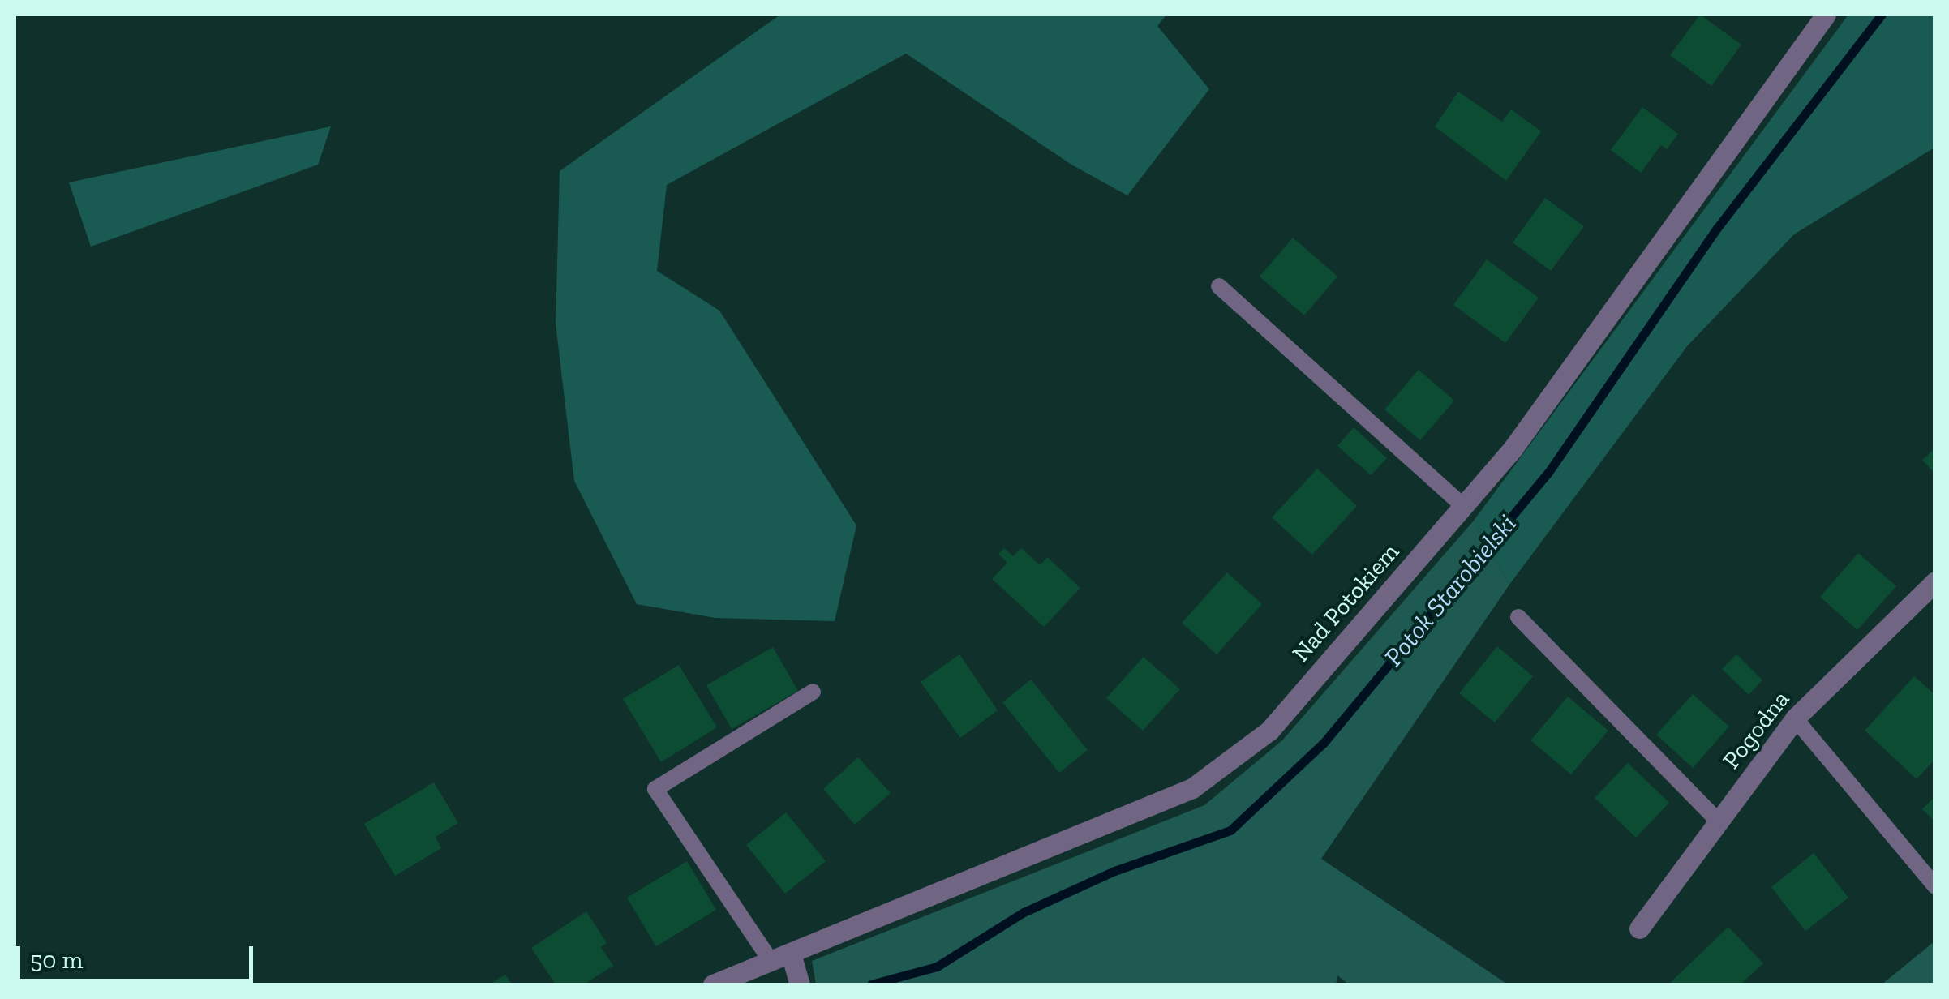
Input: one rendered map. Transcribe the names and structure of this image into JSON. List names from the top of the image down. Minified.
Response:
{"streets":{"street":["Nad Potokiem","Pogodna"]},"water":["Potok Starobielski"],"scale_bar":"50 m"}
